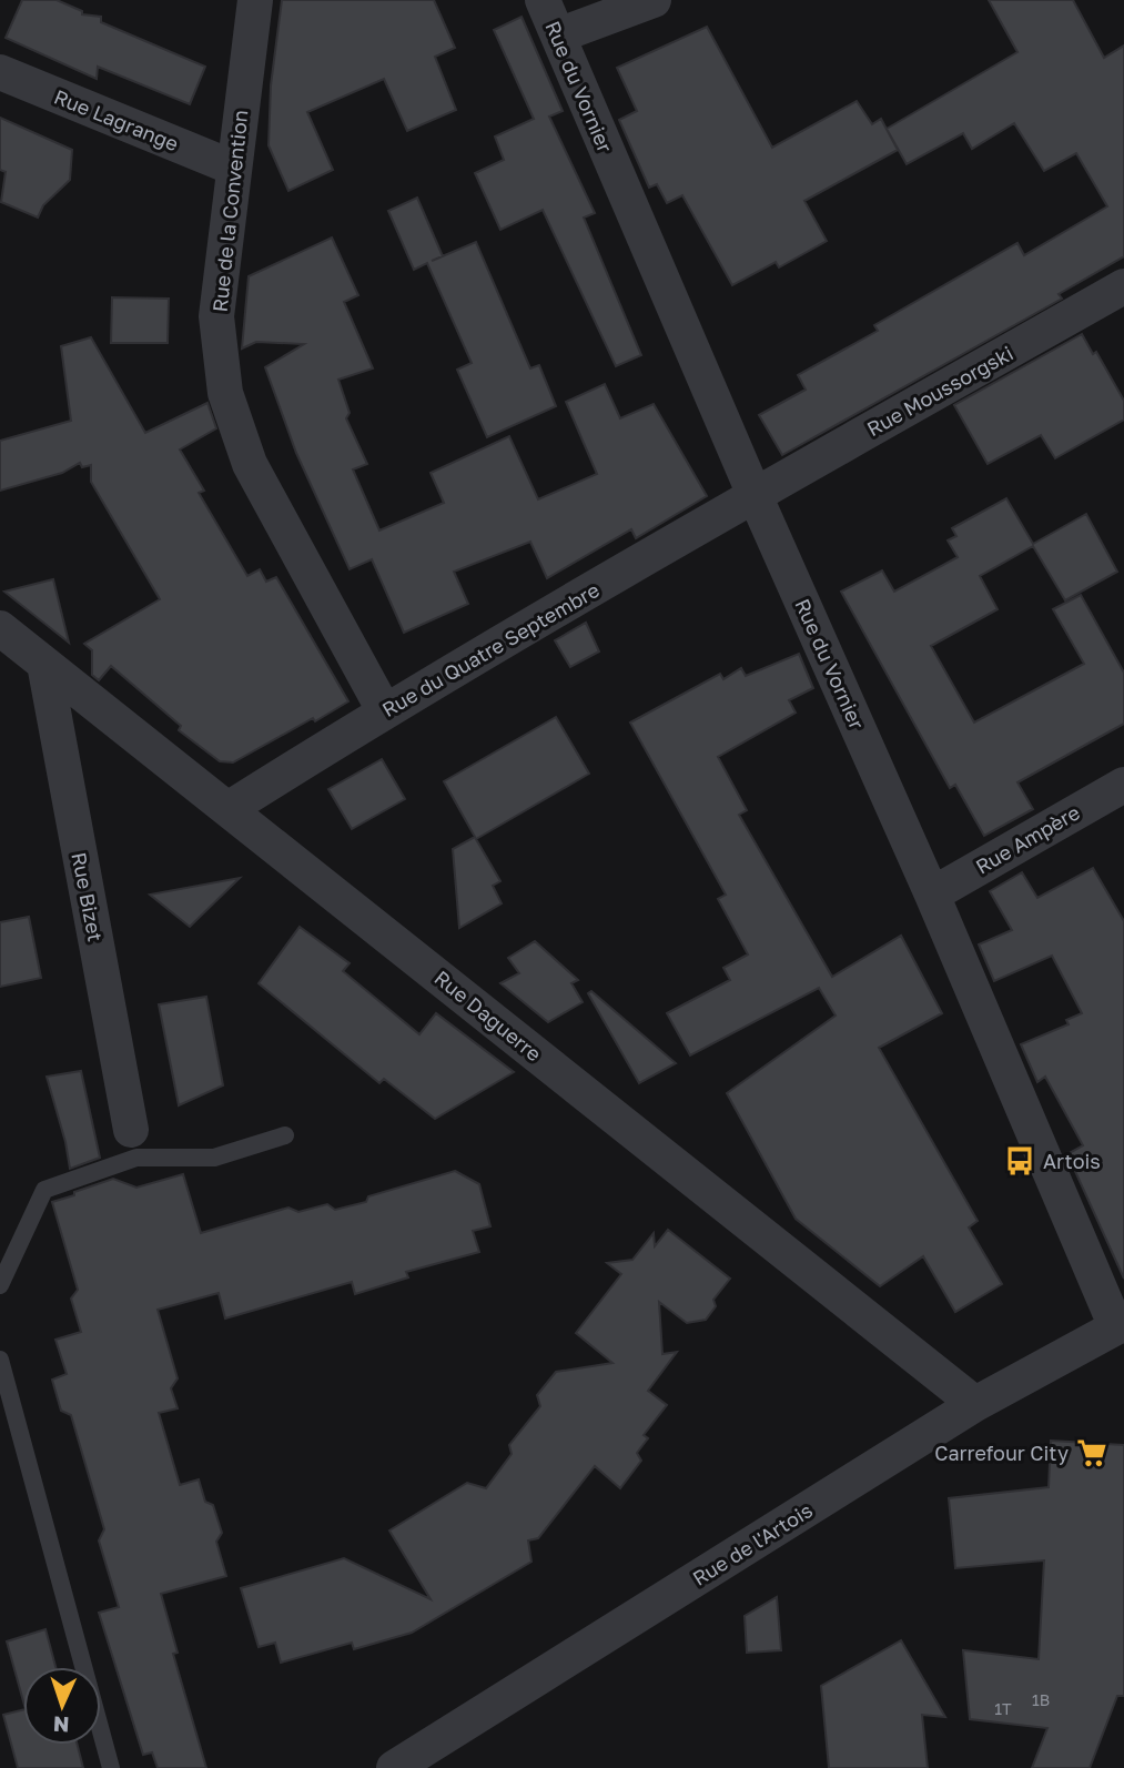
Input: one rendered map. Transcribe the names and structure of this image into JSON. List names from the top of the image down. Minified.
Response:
{"streets":{"street":["Rue du Vornier","Rue Lagrange","Rue de la Convention","Rue Moussorgski","Rue du Quatre Septembre","Rue Ampère","Rue Bizet","Rue Daguerre","Rue de l'Artois"]},"crossings":[["Rue du Vornier","Rue Moussorgski"],["Rue du Vornier","Rue du Quatre Septembre"],["Rue du Vornier","Rue Ampère"],["Rue du Vornier","Rue de l'Artois"],["Rue Lagrange","Rue de la Convention"],["Rue de la Convention","Rue du Quatre Septembre"],["Rue Moussorgski","Rue du Quatre Septembre"],["Rue du Quatre Septembre","Rue Daguerre"],["Rue Bizet","Rue Daguerre"],["Rue Daguerre","Rue de l'Artois"]],"places":{"bus stop":["Artois"],"supermarket":["Carrefour City"]},"house_numbers":["1B","1T"],"north":"bottom"}
